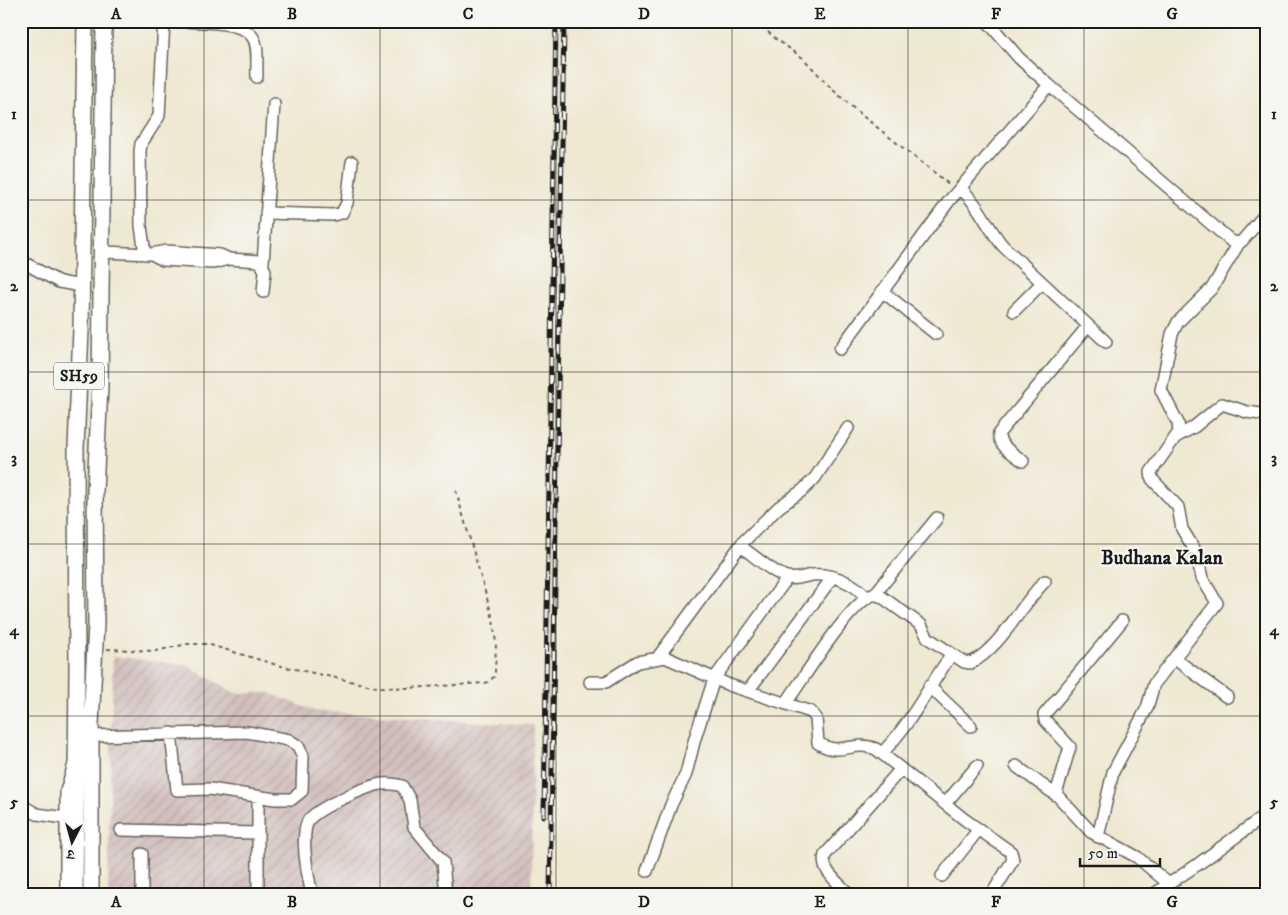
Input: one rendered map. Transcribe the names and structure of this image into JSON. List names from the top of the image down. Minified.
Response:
{"streets":{"main road":["SH59"]},"districts":["Budhana Kalan"],"scale_bar":"50 m","north":"bottom","grid":{"columns":["A","B","C","D","E","F","G"],"rows":["1","2","3","4","5"]}}
